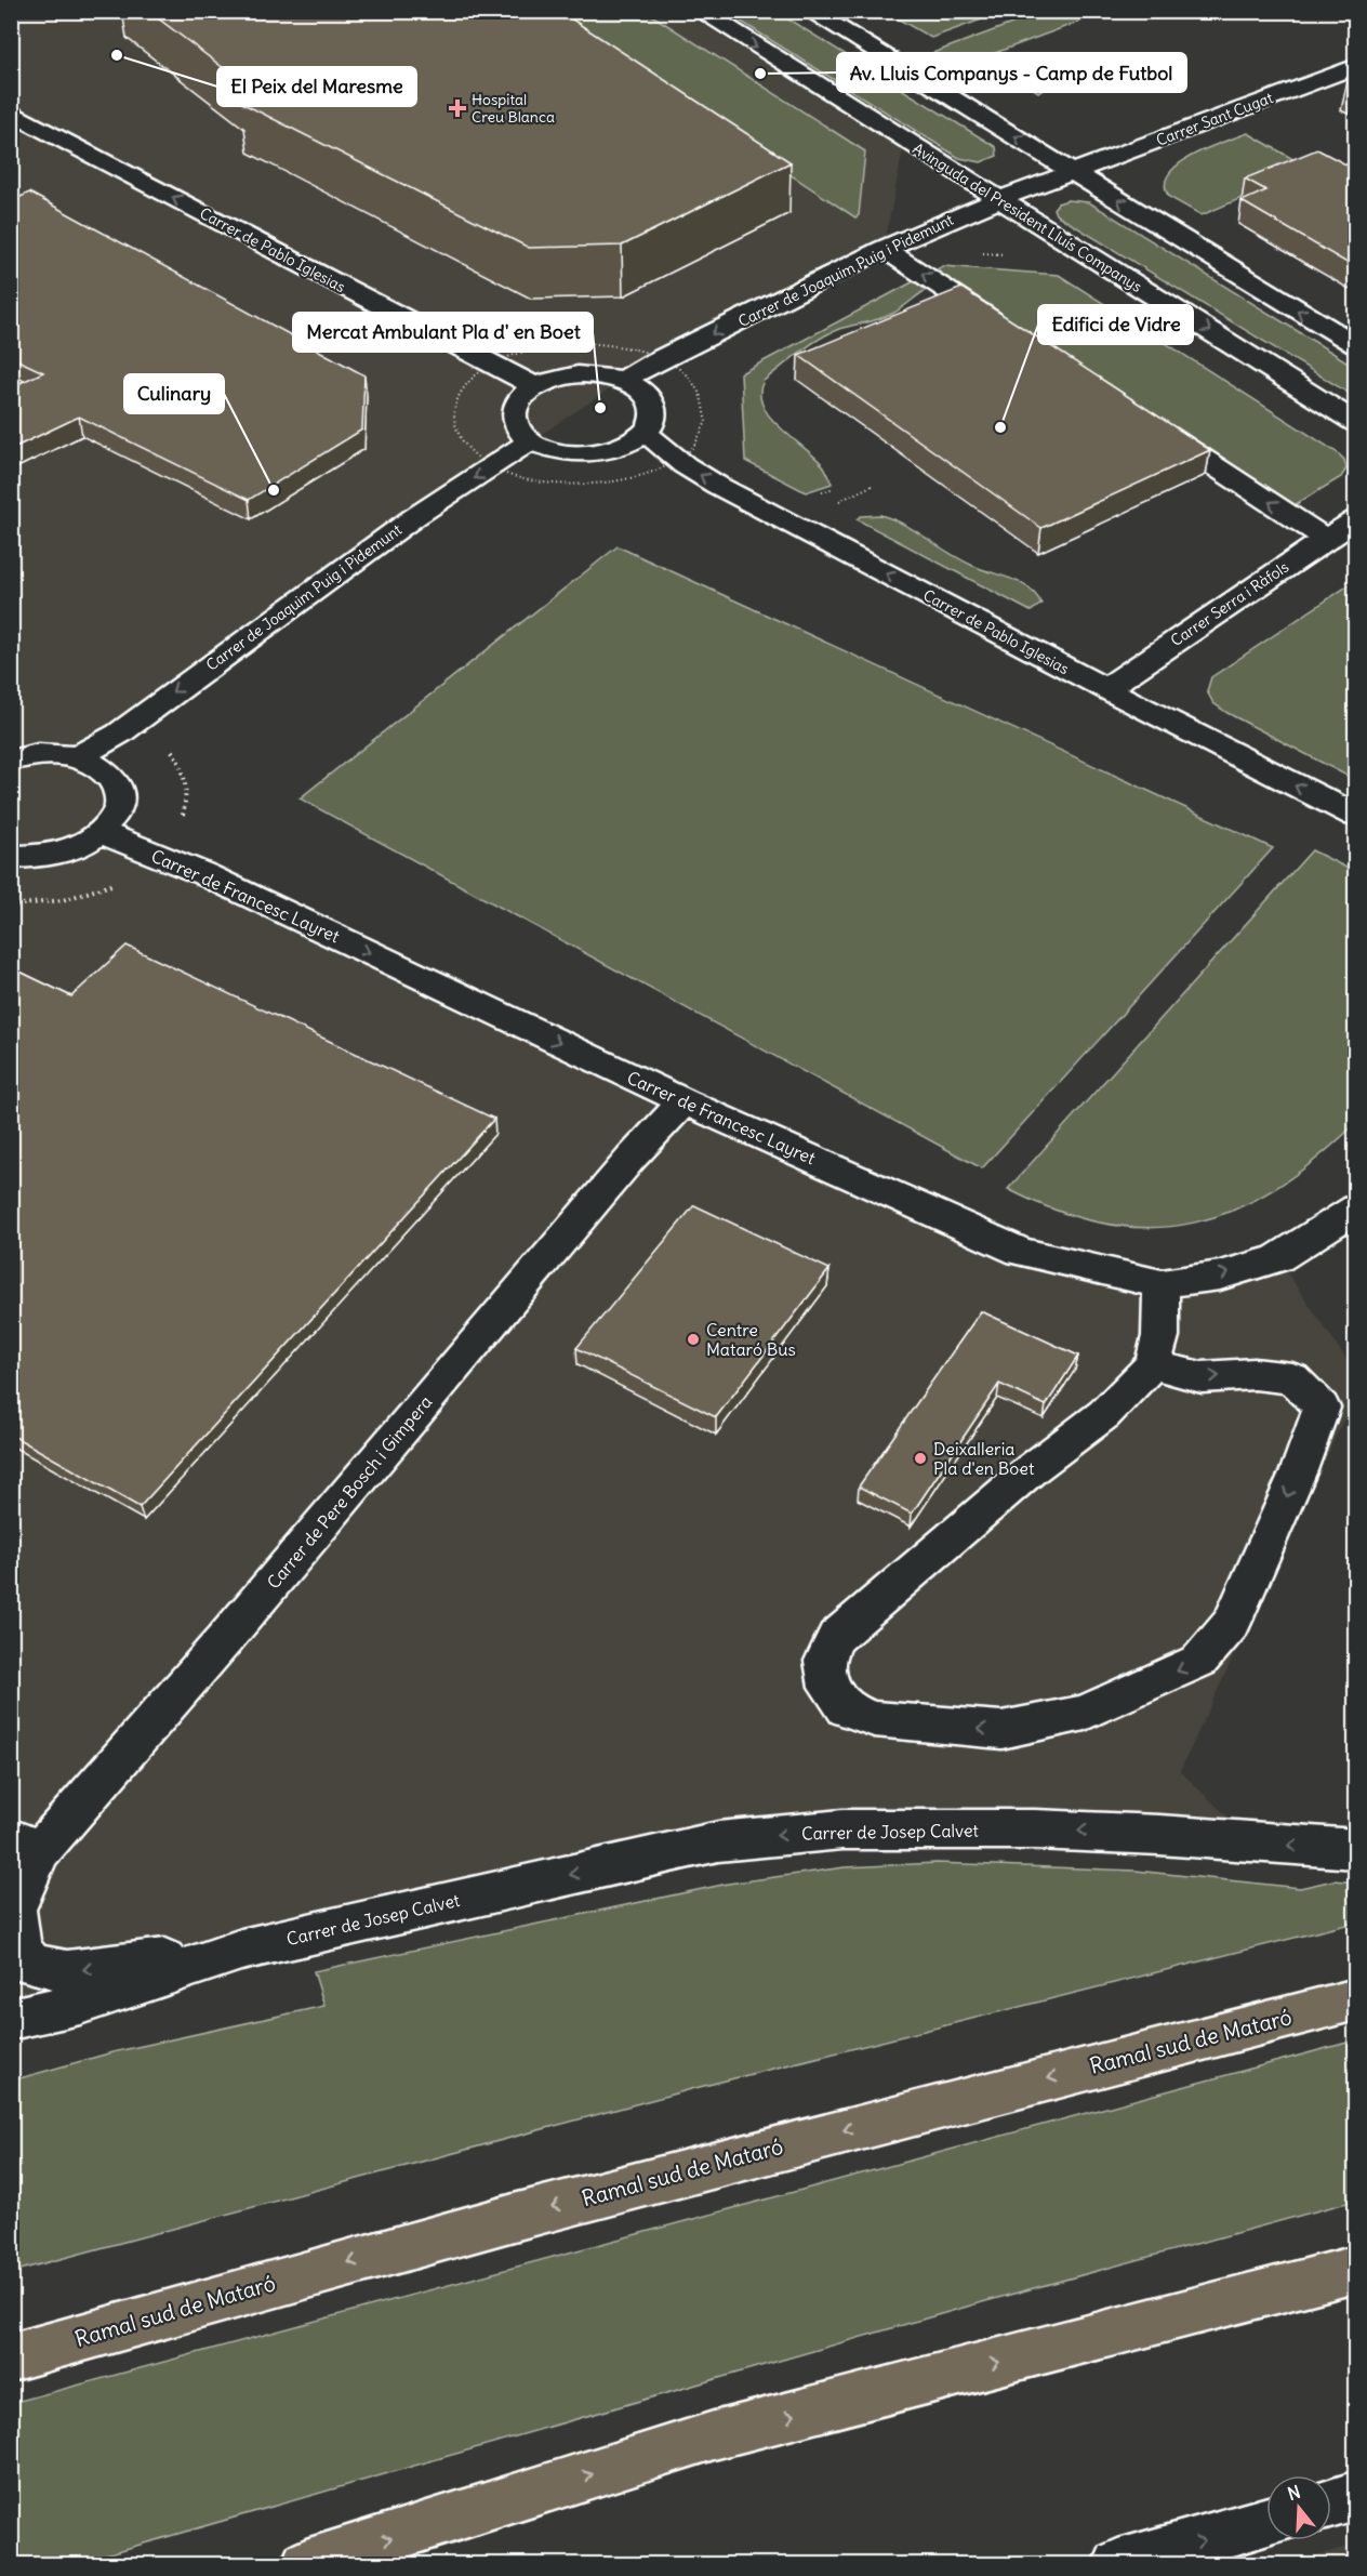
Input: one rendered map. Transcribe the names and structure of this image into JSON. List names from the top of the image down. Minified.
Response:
{"streets":{"highway":["Ramal sud de Mataró"],"street":["Carrer Sant Cugat","Avinguda del President Lluís Companys","Carrer de Pablo Iglesias","Carrer de Joaquim Puig i Pidemunt","Carrer Serra i Ràfols","Carrer de Francesc Layret","Carrer de Pere Bosch i Gimpera","Carrer de Josep Calvet"]},"crossings":[["Carrer Sant Cugat","Carrer de Joaquim Puig i Pidemunt"],["Avinguda del President Lluís Companys","Carrer de Joaquim Puig i Pidemunt"],["Carrer de Pablo Iglesias","Carrer de Joaquim Puig i Pidemunt"],["Carrer de Pablo Iglesias","Carrer Serra i Ràfols"],["Carrer de Francesc Layret","Carrer de Pere Bosch i Gimpera"],["Carrer de Pere Bosch i Gimpera","Carrer de Josep Calvet"]],"one_way":["Carrer de Pablo Iglesias","Carrer de Joaquim Puig i Pidemunt","Carrer de Francesc Layret","Carrer de Josep Calvet"],"places":{"other":["El Peix del Maresme","Av. Lluis Companys - Camp de Futbol","Mercat Ambulant Pla d' en Boet","Edifici de Vidre","Culinary","Centre Mataró Bus","Deixalleria Pla d'en Boet"],"health":["Hospital Creu Blanca"]},"north":"top"}
